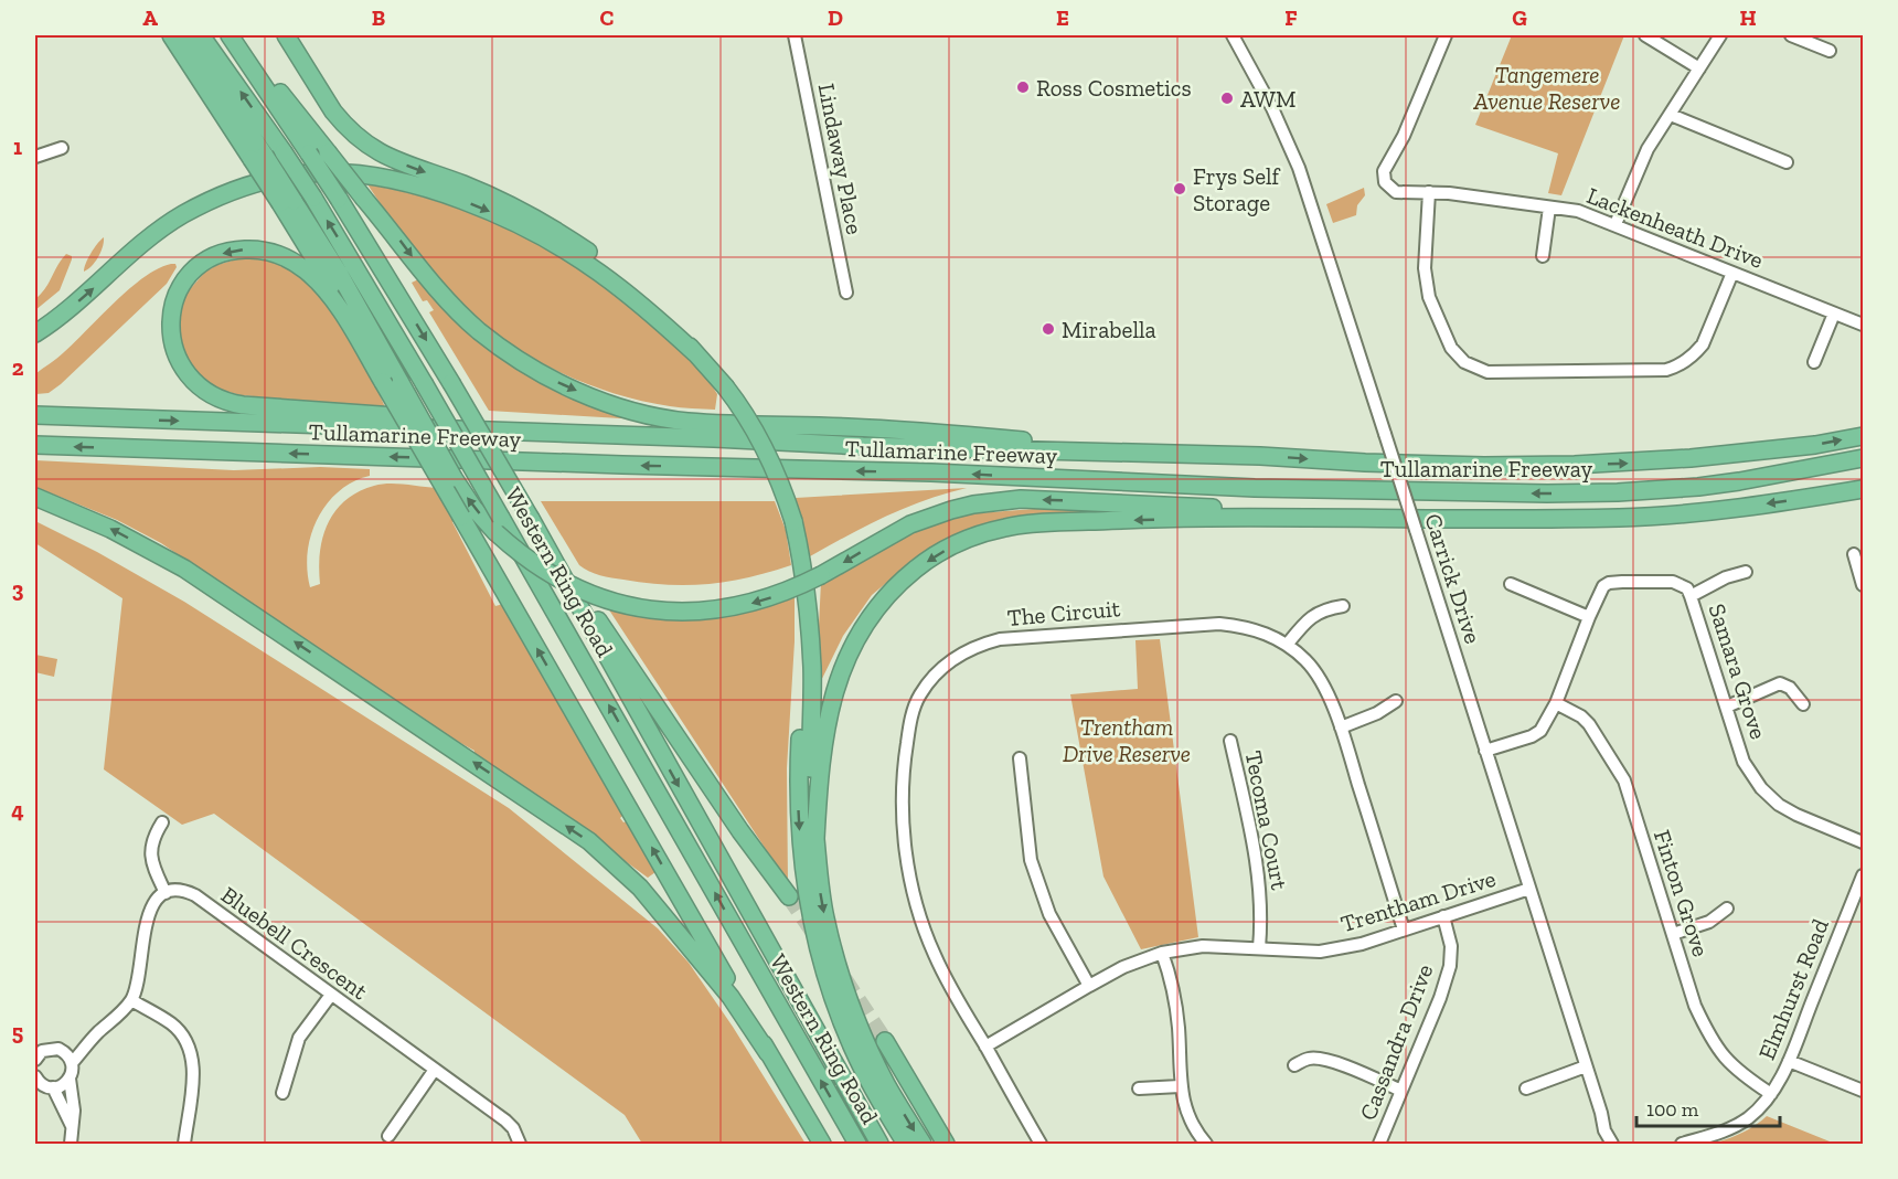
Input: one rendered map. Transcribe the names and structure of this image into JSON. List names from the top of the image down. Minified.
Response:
{"streets":{"highway":["Tullamarine Freeway","Western Ring Road"],"street":["Lindaway Place","Lackenheath Drive","Carrick Drive","The Circuit","Samara Grove","Tecoma Court","Finton Grove","Trentham Drive","Bluebell Crescent","Elmhurst Road","Cassandra Drive"]},"crossings":[["Carrick Drive","Samara Grove"],["Carrick Drive","Trentham Drive"],["The Circuit","Trentham Drive"],["Samara Grove","Finton Grove"],["Tecoma Court","Trentham Drive"],["Finton Grove","Elmhurst Road"],["Trentham Drive","Cassandra Drive"]],"parks":["Tangemere Avenue Reserve","Trentham Drive Reserve"],"places":["Ross Cosmetics","AWM","Frys Self Storage","Mirabella"],"scale_bar":"100 m","grid":{"columns":["A","B","C","D","E","F","G","H"],"rows":["1","2","3","4","5"]}}
